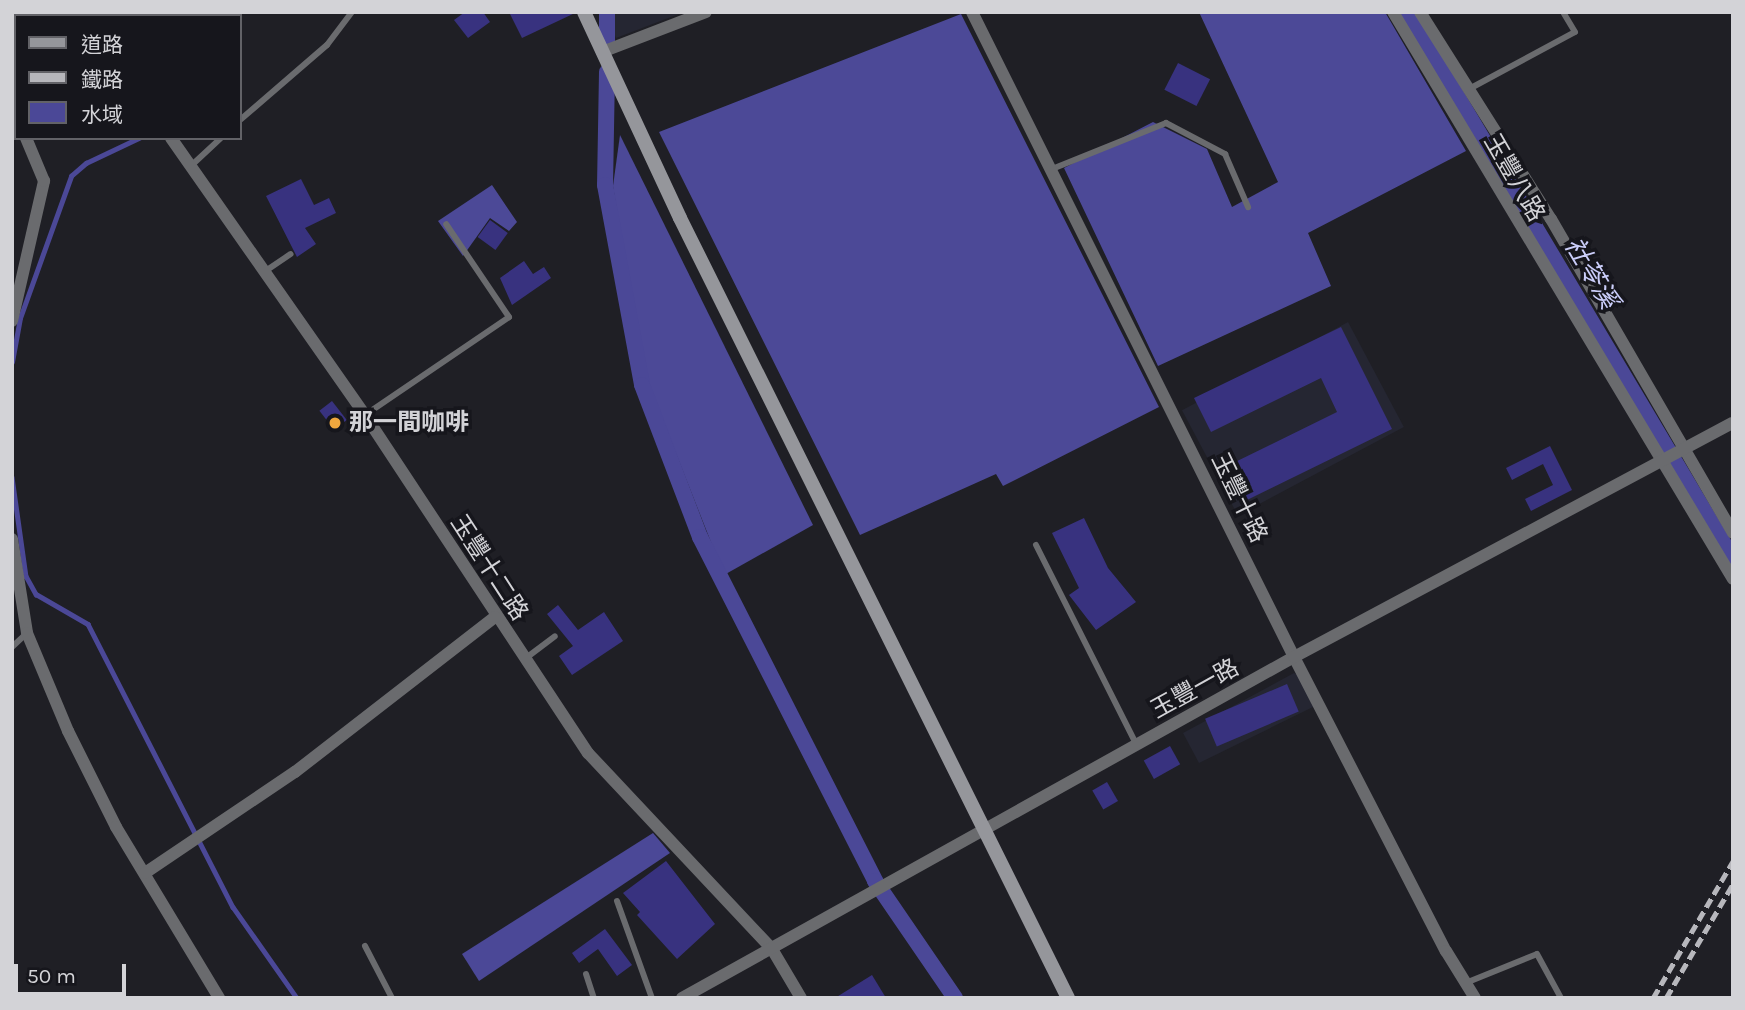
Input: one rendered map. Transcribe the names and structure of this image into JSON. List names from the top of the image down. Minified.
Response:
{"streets":{"street":["玉豐八路","玉豐十路","玉豐十二路","玉豐一路"]},"crossings":[["玉豐八路","玉豐一路"],["玉豐十路","玉豐一路"],["玉豐十二路","玉豐一路"]],"water":["社苓溪"],"places":["那一間咖啡"],"legend":["道路","鐵路","水域"],"scale_bar":"50 m"}
